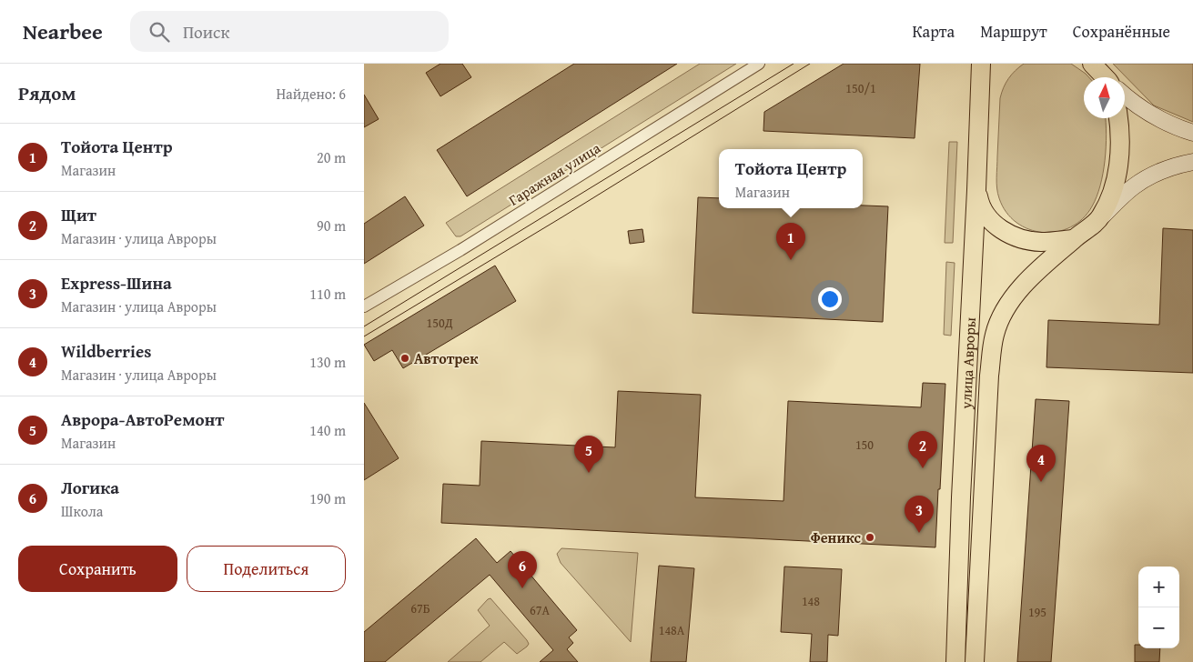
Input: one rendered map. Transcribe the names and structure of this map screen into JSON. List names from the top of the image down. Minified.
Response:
{"streets":{"main road":["улица Авроры"],"street":["Гаражная улица"]},"places":["Автотрек","Феникс"],"house_numbers":["150/1","150Д","150","148","67Б","67А","195","148А"],"north":"top","page":{"header":"Nearbee","search":"Поиск","nav":["Карта","Маршрут","Сохранённые"],"heading":["Рядом","Найдено: 6"],"list":[{"mark":"1","name":"Тойота Центр","note":"Магазин","value":"20 m"},{"mark":"2","name":"Щит","note":"Магазин · улица Авроры","value":"90 m"},{"mark":"3","name":"Express-Шина","note":"Магазин · улица Авроры","value":"110 m"},{"mark":"4","name":"Wildberries","note":"Магазин · улица Авроры","value":"130 m"},{"mark":"5","name":"Аврора-АвтоРемонт","note":"Магазин","value":"140 m"},{"mark":"6","name":"Логика","note":"Школа","value":"190 m"}],"popup":["Тойота Центр","Магазин"],"pins":["1","2","5","4","3","6"],"buttons":["Сохранить","Поделиться"],"map_buttons":["+","−"]}}
